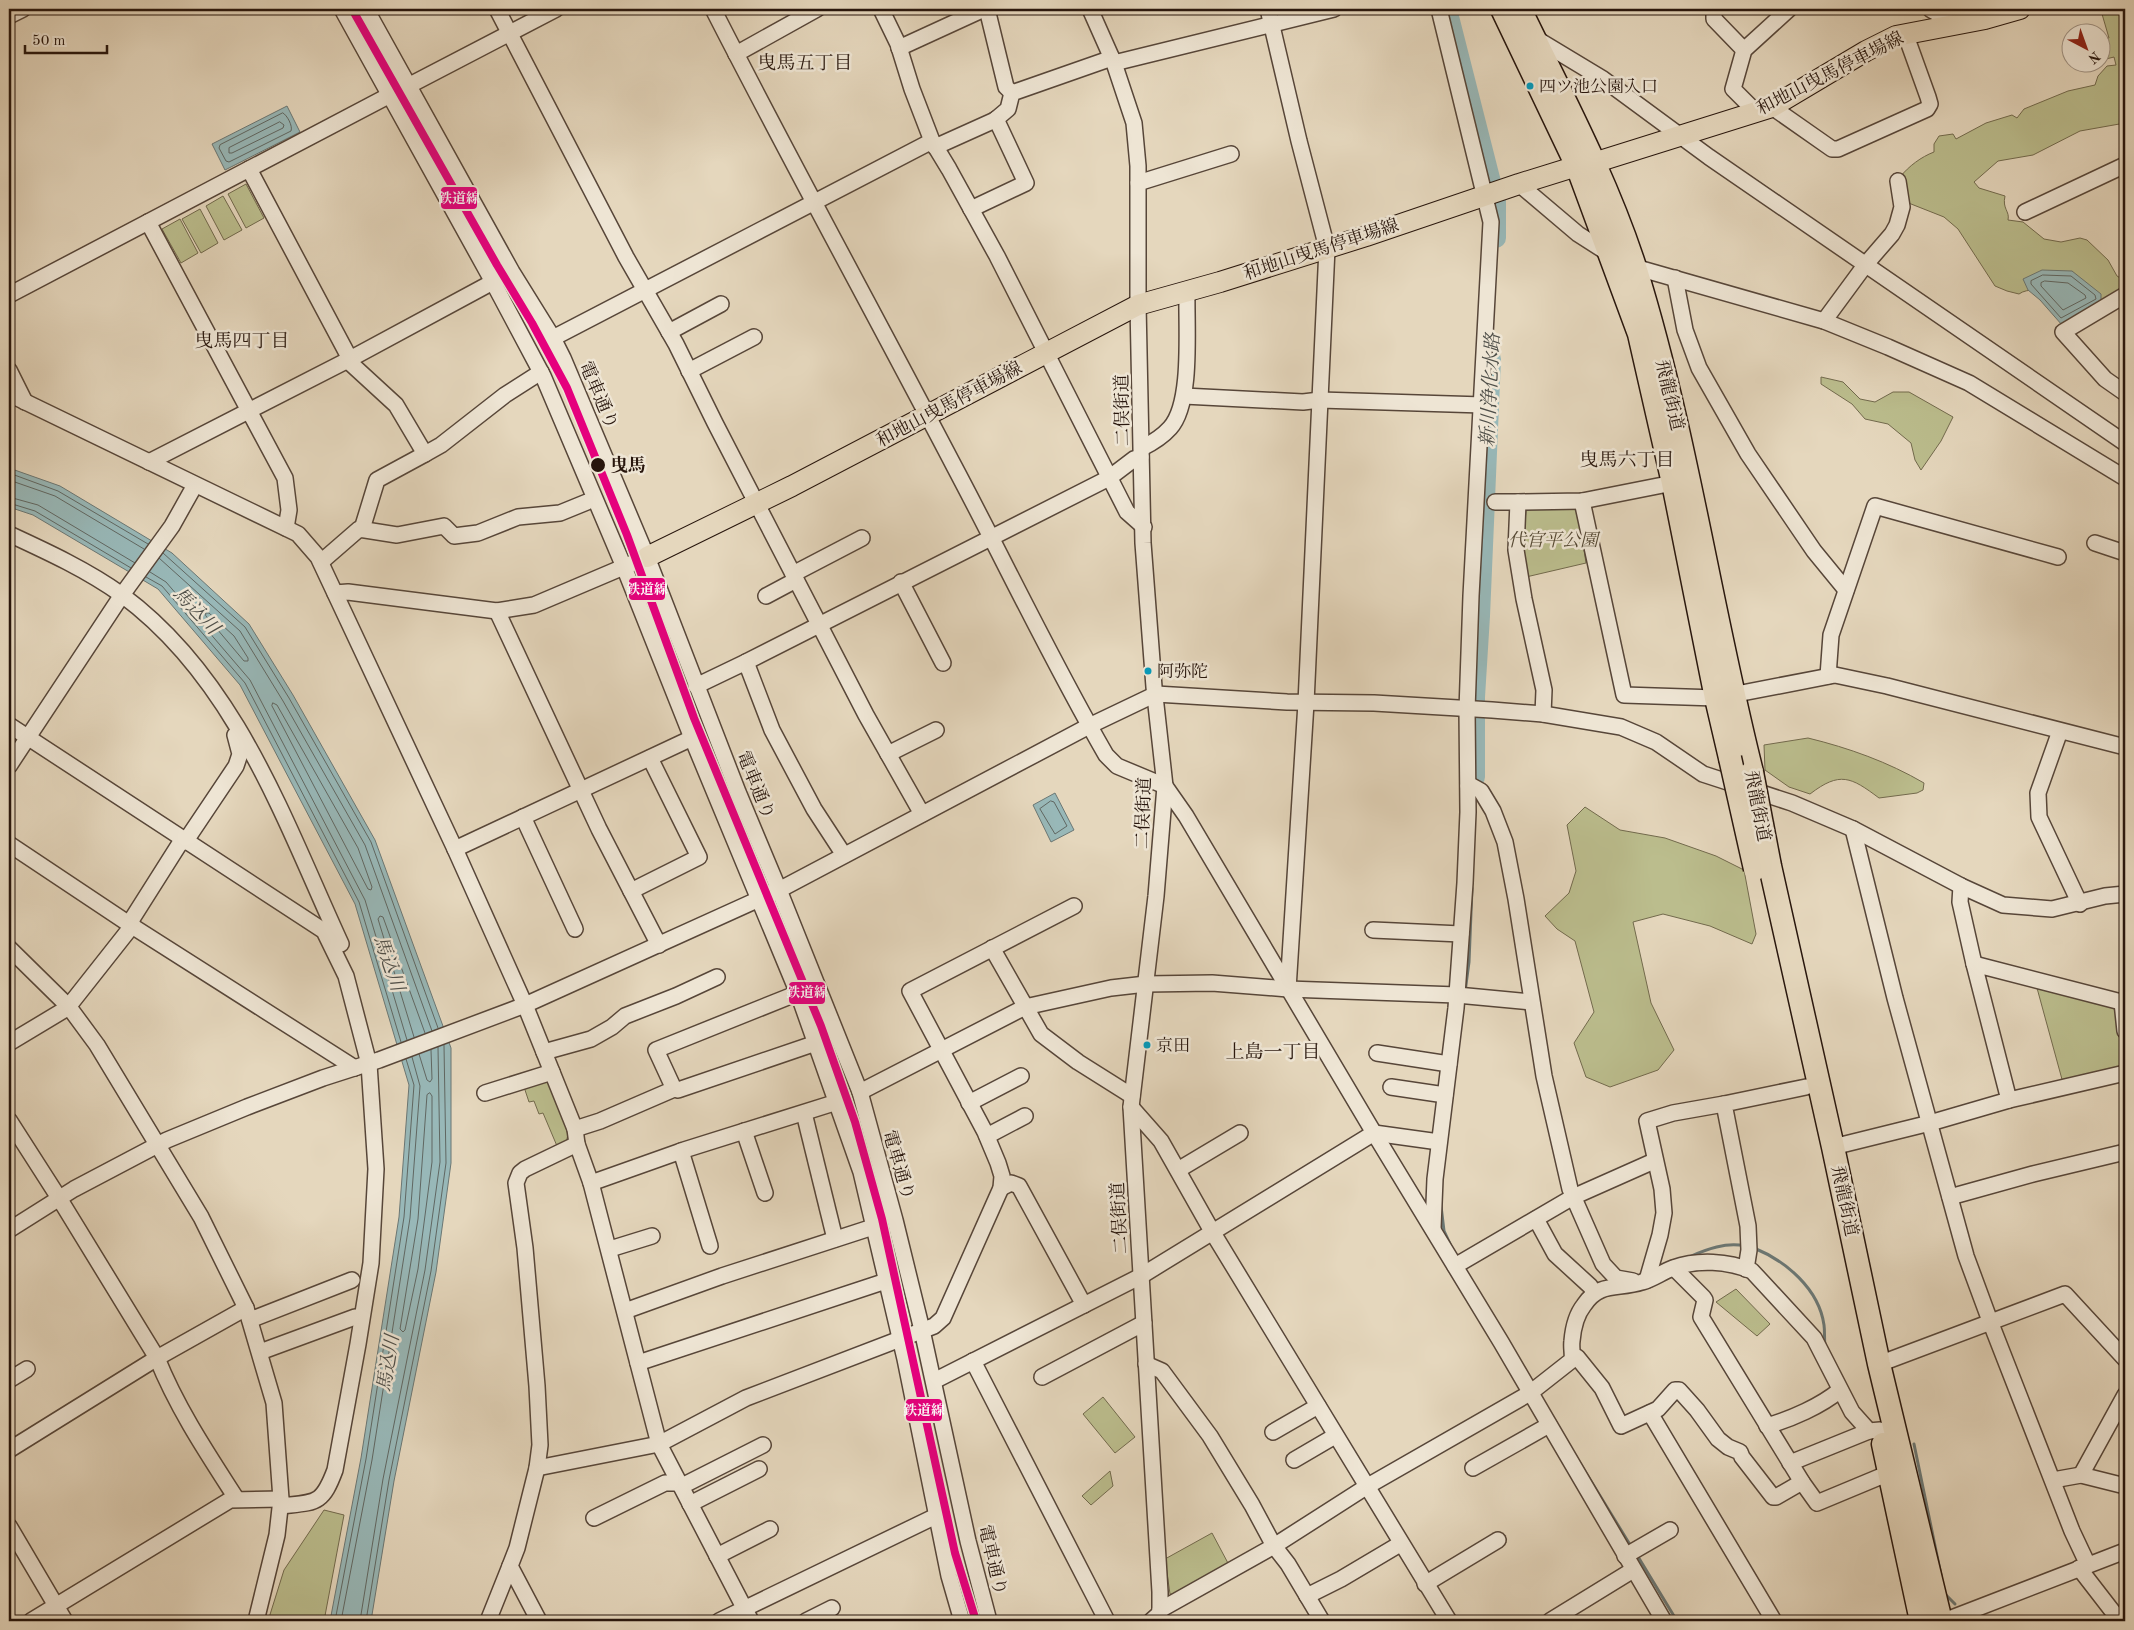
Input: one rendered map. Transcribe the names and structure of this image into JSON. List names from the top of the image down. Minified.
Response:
{"streets":{"highway":["飛龍街道"],"main road":["和地山曳馬停車場線"],"street":["電車通り","二俣街道"]},"crossings":[["和地山曳馬停車場線","電車通り"],["和地山曳馬停車場線","飛龍街道"],["和地山曳馬停車場線","二俣街道"]],"districts":["曳馬五丁目","曳馬四丁目","曳馬六丁目","上島一丁目"],"water":["新川浄化水路","馬込川"],"parks":["代官平公園"],"places":["四ツ池公園入口","曳馬","阿弥陀","京田"],"lines":["transit line 鉄道線"],"scale_bar":"50 m","north":"bottom right"}
